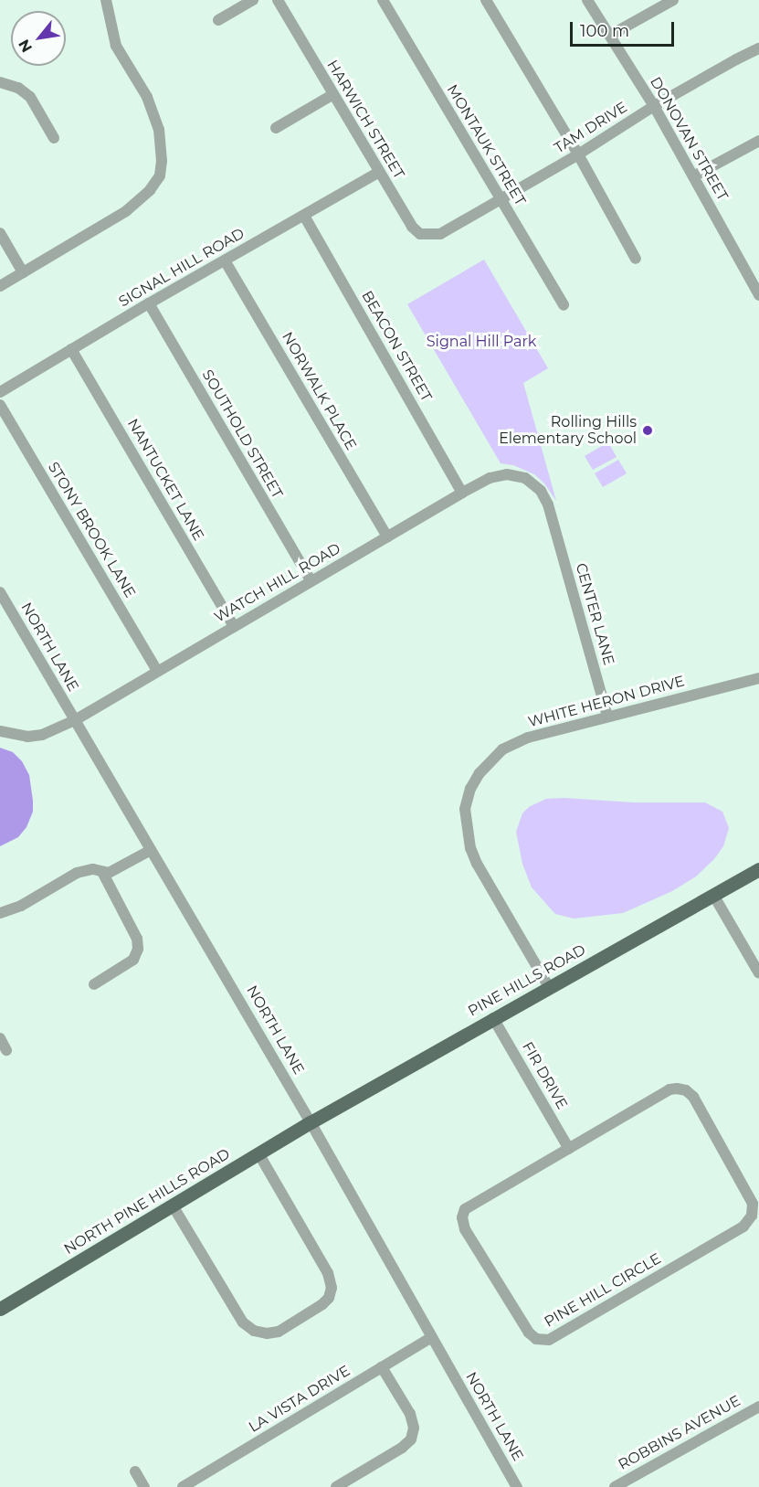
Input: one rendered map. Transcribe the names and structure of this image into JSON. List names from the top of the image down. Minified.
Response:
{"streets":{"main road":["PINE HILLS ROAD","NORTH PINE HILLS ROAD"],"street":["HARWICH STREET","TAM DRIVE","DONOVAN STREET","MONTAUK STREET","SIGNAL HILL ROAD","BEACON STREET","NORWALK PLACE","SOUTHOLD STREET","NANTUCKET LANE","STONY BROOK LANE","WATCH HILL ROAD","CENTER LANE","NORTH LANE","WHITE HERON DRIVE","FIR DRIVE","PINE HILL CIRCLE","LA VISTA DRIVE","ROBBINS AVENUE"]},"crossings":[["HARWICH STREET","TAM DRIVE"],["HARWICH STREET","SIGNAL HILL ROAD"],["TAM DRIVE","DONOVAN STREET"],["TAM DRIVE","MONTAUK STREET"],["SIGNAL HILL ROAD","BEACON STREET"],["SIGNAL HILL ROAD","NORWALK PLACE"],["SIGNAL HILL ROAD","SOUTHOLD STREET"],["SIGNAL HILL ROAD","NANTUCKET LANE"],["BEACON STREET","WATCH HILL ROAD"],["NORWALK PLACE","WATCH HILL ROAD"],["SOUTHOLD STREET","WATCH HILL ROAD"],["NANTUCKET LANE","WATCH HILL ROAD"],["STONY BROOK LANE","WATCH HILL ROAD"],["WATCH HILL ROAD","CENTER LANE"],["WATCH HILL ROAD","NORTH LANE"],["CENTER LANE","WHITE HERON DRIVE"],["NORTH LANE","PINE HILLS ROAD"],["NORTH LANE","NORTH PINE HILLS ROAD"],["NORTH LANE","LA VISTA DRIVE"],["WHITE HERON DRIVE","PINE HILLS ROAD"],["PINE HILLS ROAD","FIR DRIVE"],["PINE HILLS ROAD","NORTH PINE HILLS ROAD"],["FIR DRIVE","PINE HILL CIRCLE"]],"parks":["Signal Hill Park"],"places":["Rolling Hills Elementary School"],"scale_bar":"100 m","north":"bottom left"}
